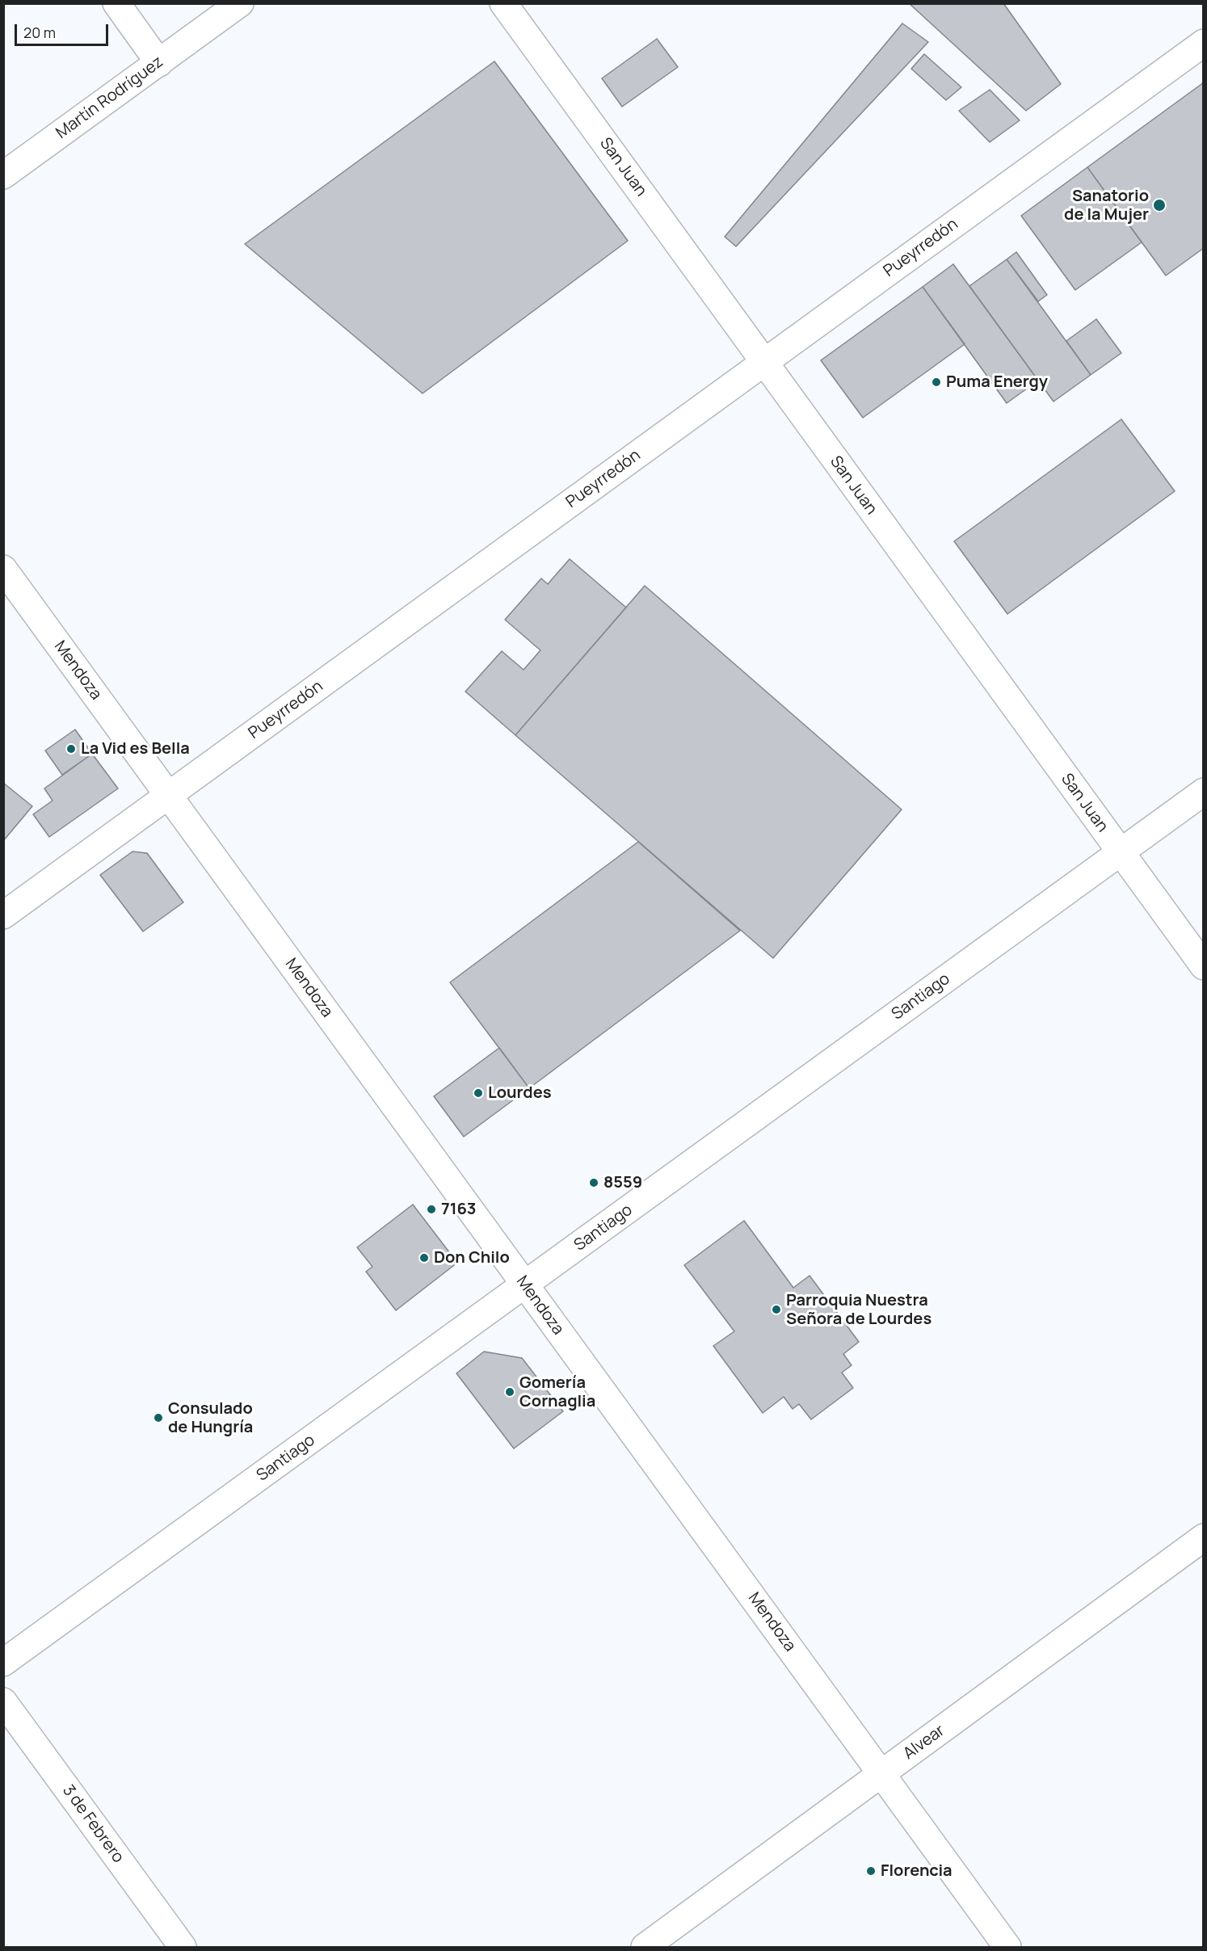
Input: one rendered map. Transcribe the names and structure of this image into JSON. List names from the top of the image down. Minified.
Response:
{"streets":{"street":["Martín Rodríguez","San Juan","Pueyrredón","Mendoza","Santiago","Alvear","3 de Febrero"]},"crossings":[["San Juan","Pueyrredón"],["San Juan","Santiago"],["Pueyrredón","Mendoza"],["Mendoza","Santiago"],["Mendoza","Alvear"]],"places":["Sanatorio de la Mujer","Puma Energy","La Vid es Bella","Lourdes","8559","7163","Don Chilo","Parroquia Nuestra Señora de Lourdes","Gomería Cornaglia","Consulado de Hungría","Florencia"],"scale_bar":"20 m"}
